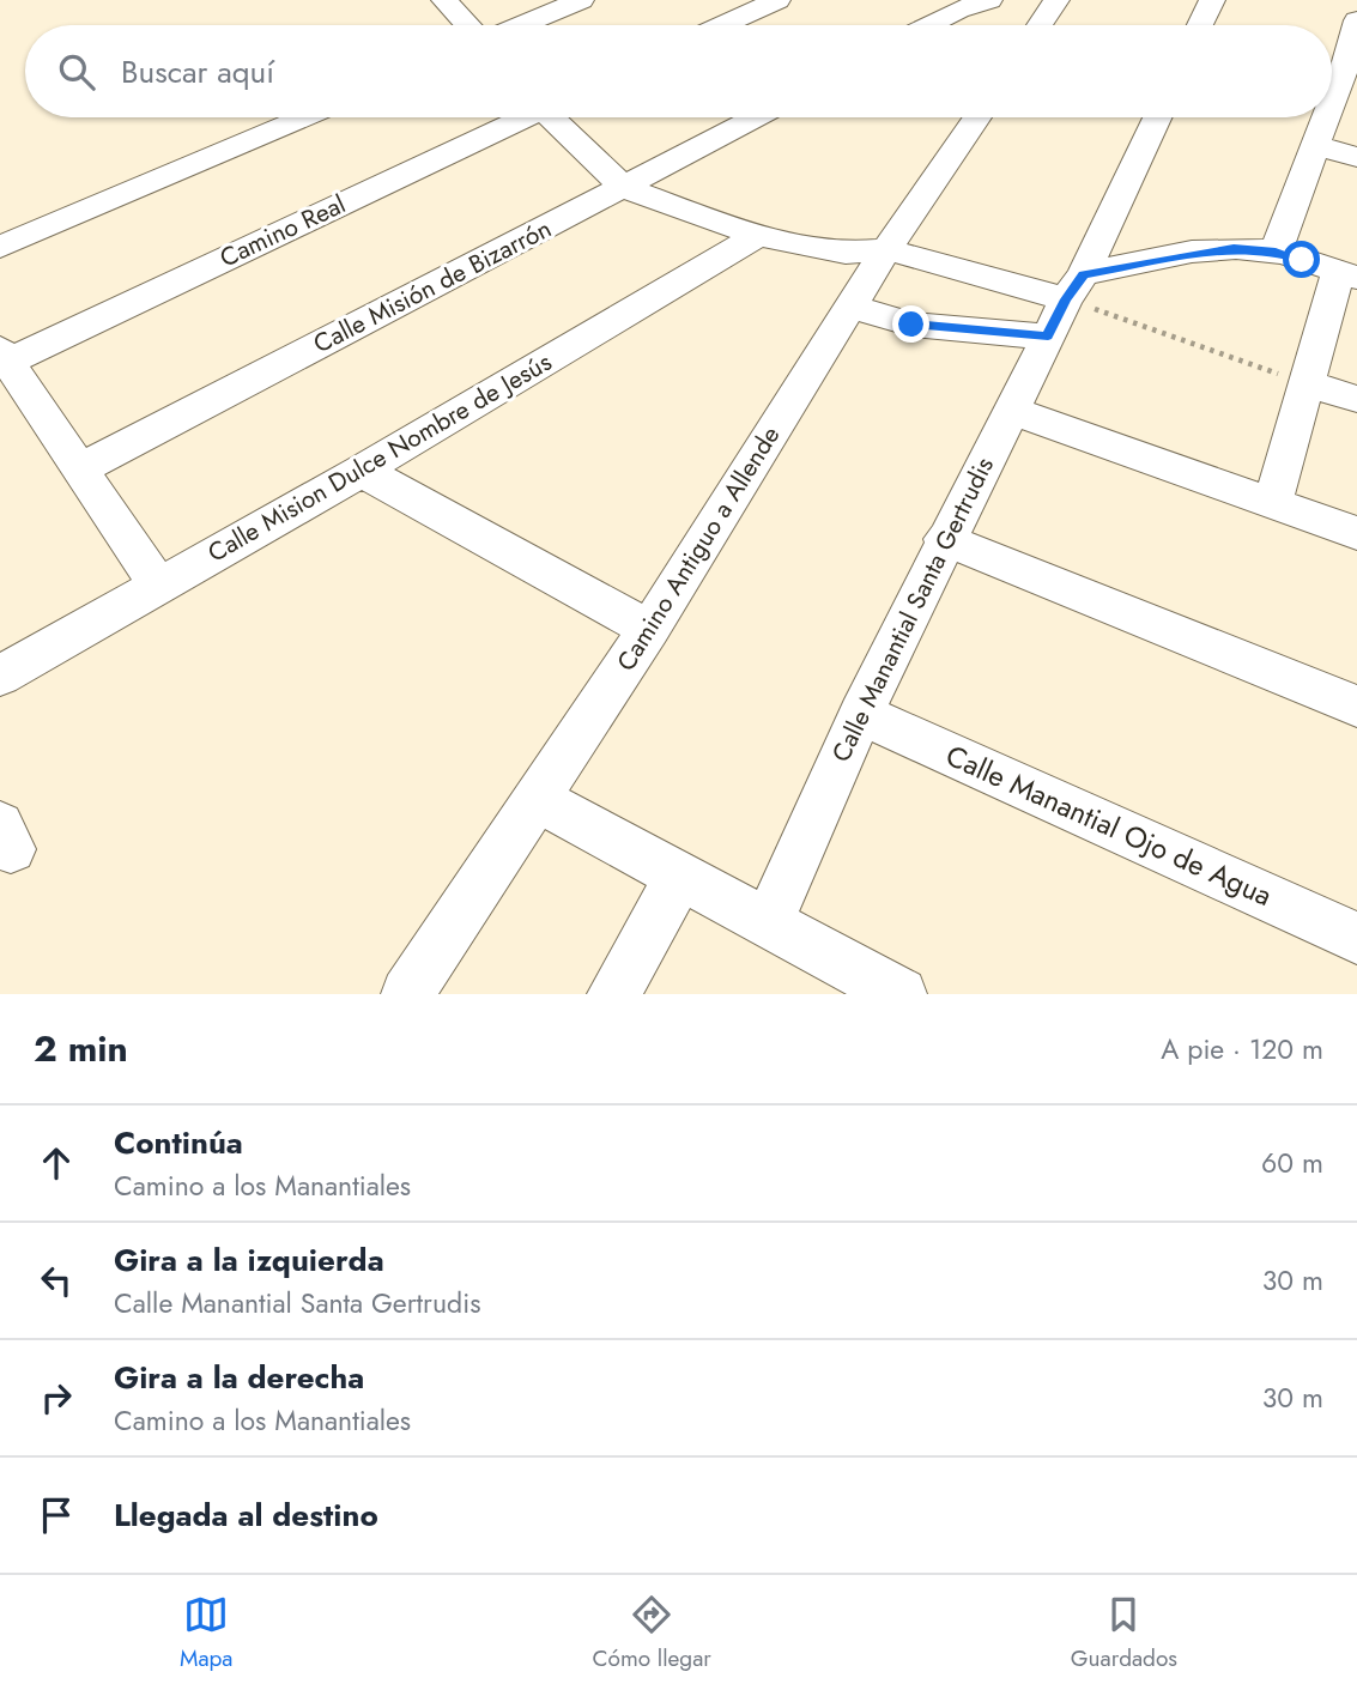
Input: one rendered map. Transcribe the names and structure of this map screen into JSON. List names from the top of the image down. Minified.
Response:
{"streets":{"street":["Camino Real","Calle Misión de Bizarrón","Calle Mision Dulce Nombre de Jesús","Camino Antiguo a Allende","Calle Manantial Santa Gertrudis","Calle Manantial Ojo de Agua"]},"crossings":[["Calle Manantial Santa Gertrudis","Calle Manantial Ojo de Agua"]],"page":{"search":"Buscar aquí","heading":["2 min","A pie · 120 m"],"list":[["Continúa","Camino a los Manantiales","60 m"],["Gira a la izquierda","Calle Manantial Santa Gertrudis","30 m"],["Gira a la derecha","Camino a los Manantiales","30 m"],"Llegada al destino"],"nav":["Mapa","Cómo llegar","Guardados"]}}
